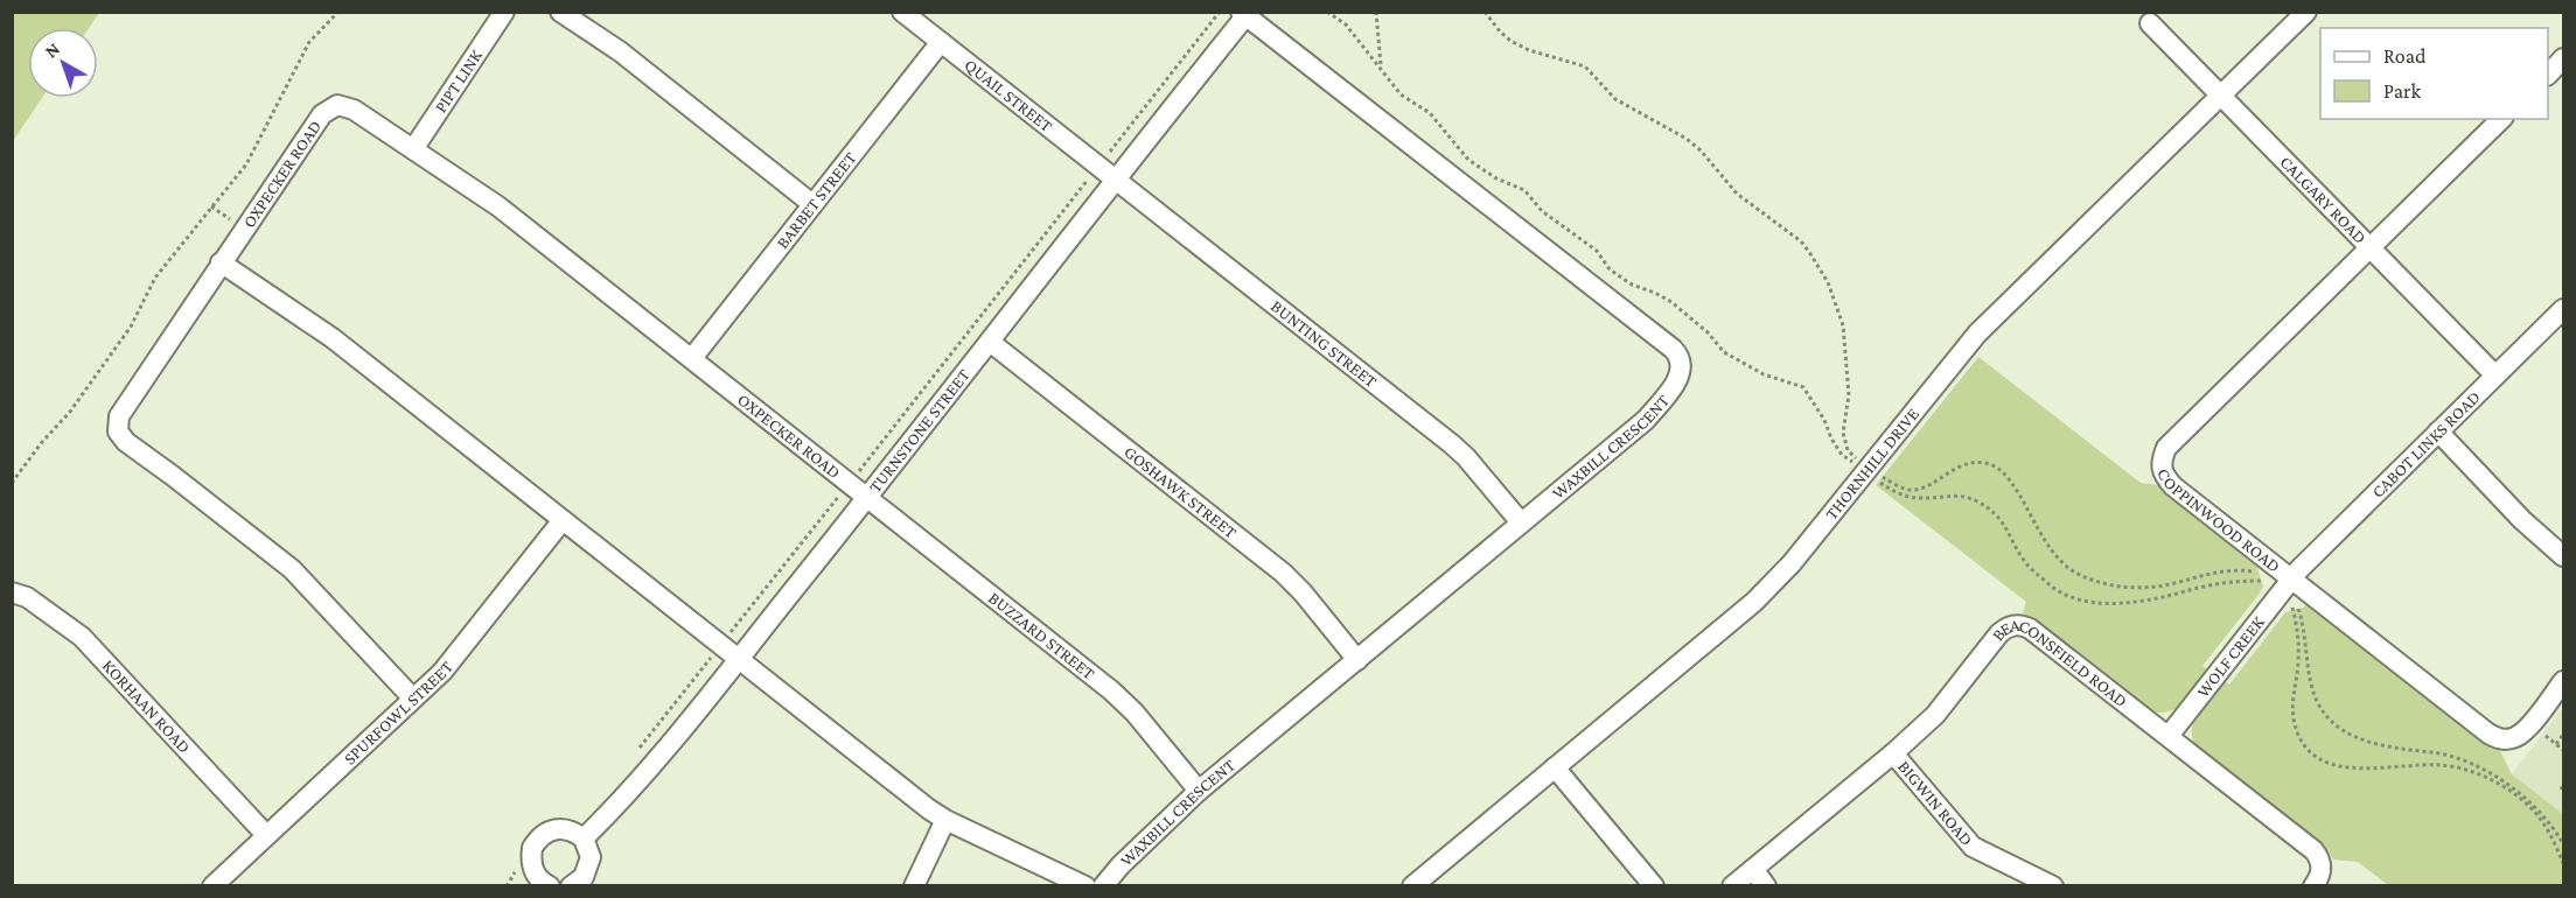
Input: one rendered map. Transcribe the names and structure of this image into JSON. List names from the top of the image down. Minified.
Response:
{"streets":{"street":["PIPT LINK","QUAIL STREET","OXPECKER ROAD","CALGARY ROAD","BARBET STREET","BUNTING STREET","TURNSTONE STREET","CABOT LINKS ROAD","WAXBILL CRESCENT","THORNHILL DRIVE","GOSHAWK STREET","COPPINWOOD ROAD","BUZZARD STREET","WOLF CREEK","BEACONSFIELD ROAD","KORHAAN ROAD","SPURFOWL STREET","BIGWIN ROAD"]},"crossings":[["PIPT LINK","OXPECKER ROAD"],["QUAIL STREET","BARBET STREET"],["QUAIL STREET","BUNTING STREET"],["QUAIL STREET","TURNSTONE STREET"],["OXPECKER ROAD","BARBET STREET"],["OXPECKER ROAD","TURNSTONE STREET"],["OXPECKER ROAD","BUZZARD STREET"],["OXPECKER ROAD","SPURFOWL STREET"],["CALGARY ROAD","CABOT LINKS ROAD"],["CALGARY ROAD","THORNHILL DRIVE"],["CALGARY ROAD","COPPINWOOD ROAD"],["BUNTING STREET","TURNSTONE STREET"],["BUNTING STREET","WAXBILL CRESCENT"],["TURNSTONE STREET","WAXBILL CRESCENT"],["TURNSTONE STREET","GOSHAWK STREET"],["TURNSTONE STREET","BUZZARD STREET"],["CABOT LINKS ROAD","COPPINWOOD ROAD"],["CABOT LINKS ROAD","WOLF CREEK"],["WAXBILL CRESCENT","GOSHAWK STREET"],["WAXBILL CRESCENT","BUZZARD STREET"],["COPPINWOOD ROAD","WOLF CREEK"],["WOLF CREEK","BEACONSFIELD ROAD"],["BEACONSFIELD ROAD","BIGWIN ROAD"],["KORHAAN ROAD","SPURFOWL STREET"]],"legend":["Road","Park"],"north":"top left"}
